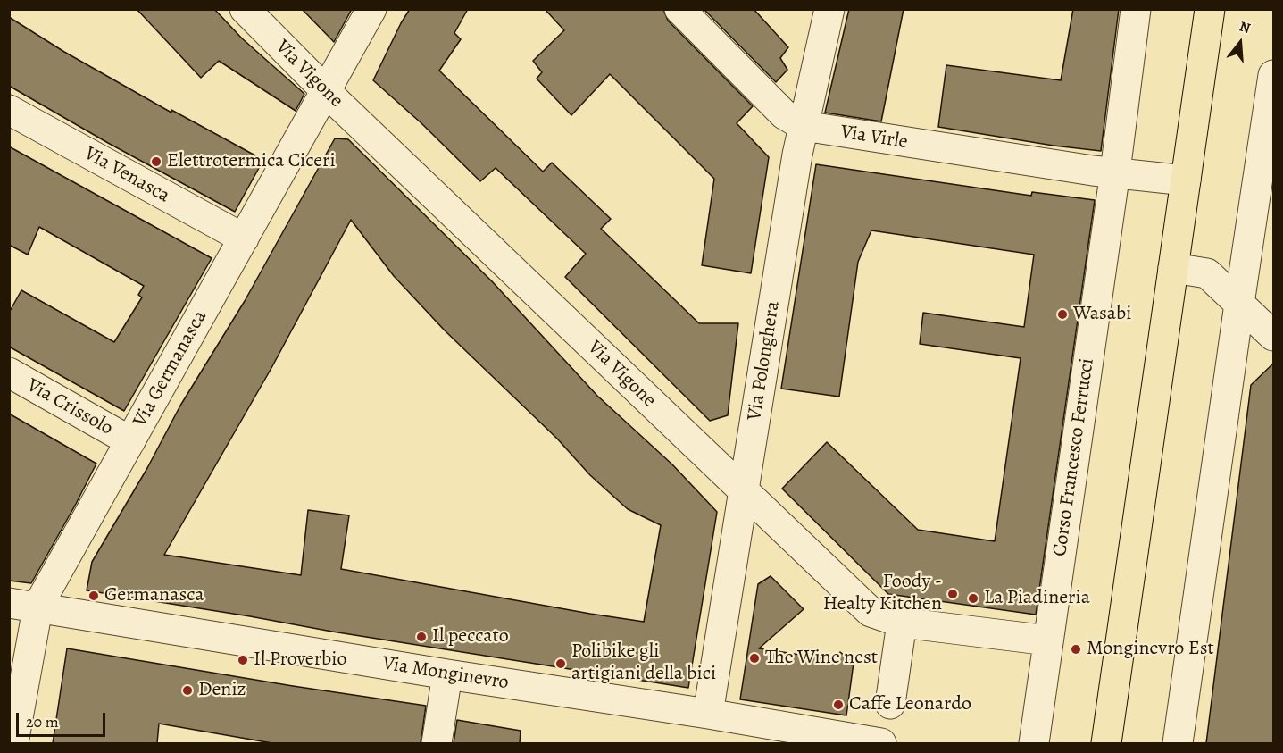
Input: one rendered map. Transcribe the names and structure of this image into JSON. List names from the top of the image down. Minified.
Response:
{"streets":{"street":["Via Vigone","Via Virle","Via Venasca","Via Polonghera","Via Germanasca","Via Crissolo","Corso Francesco Ferrucci","Via Monginevro"]},"crossings":[["Via Vigone","Via Polonghera"],["Via Vigone","Via Germanasca"],["Via Vigone","Corso Francesco Ferrucci"],["Via Virle","Via Polonghera"],["Via Virle","Corso Francesco Ferrucci"],["Via Venasca","Via Germanasca"],["Via Polonghera","Via Monginevro"],["Via Germanasca","Via Crissolo"],["Via Germanasca","Via Monginevro"]],"places":["Elettrotermica Ciceri","Wasabi","Foody - Healty Kitchen","Germanasca","La Piadineria","Il peccato","Monginevro Est","The Wine nest","Il Proverbio","Polibike gli artigiani della bici","Deniz","Caffe Leonardo"],"scale_bar":"20 m","north":"top"}
